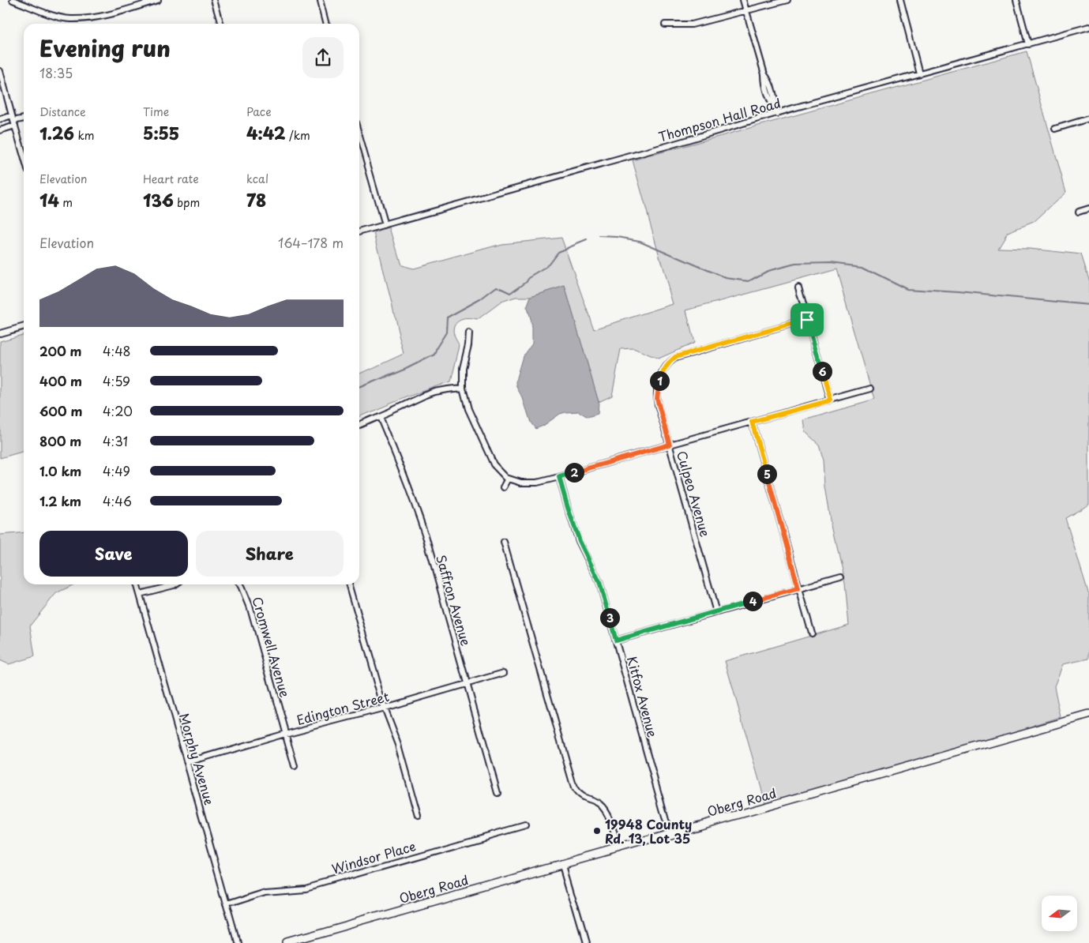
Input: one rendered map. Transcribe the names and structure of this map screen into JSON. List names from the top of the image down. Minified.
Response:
{"streets":{"street":["Thompson Hall Road","Culpeo Avenue","Saffron Avenue","Cromwell Avenue","Kitfox Avenue","Edington Street","Morphy Avenue","Oberg Road","Windsor Place"]},"crossings":[["Saffron Avenue","Edington Street"],["Cromwell Avenue","Edington Street"],["Kitfox Avenue","Oberg Road"],["Edington Street","Morphy Avenue"],["Morphy Avenue","Windsor Place"]],"places":["19948 County Rd. 13, Lot 35"],"north":"left","page":{"heading":["Evening run","18:35"],"stats":[["Distance","1.26 km"],["Time","5:55"],["Pace","4:42 /km"],["Elevation","14 m"],["Heart rate","136 bpm"],["kcal","78"]],"chart":["Elevation","164–178 m"],"list":[{"name":"200 m","note":"4:48"},{"name":"400 m","note":"4:59"},{"name":"600 m","note":"4:20"},{"name":"800 m","note":"4:31"},{"name":"1.0 km","note":"4:49"},{"name":"1.2 km","note":"4:46"}],"pins":["6","1","2","5","4","3"],"buttons":["Save","Share"]}}
